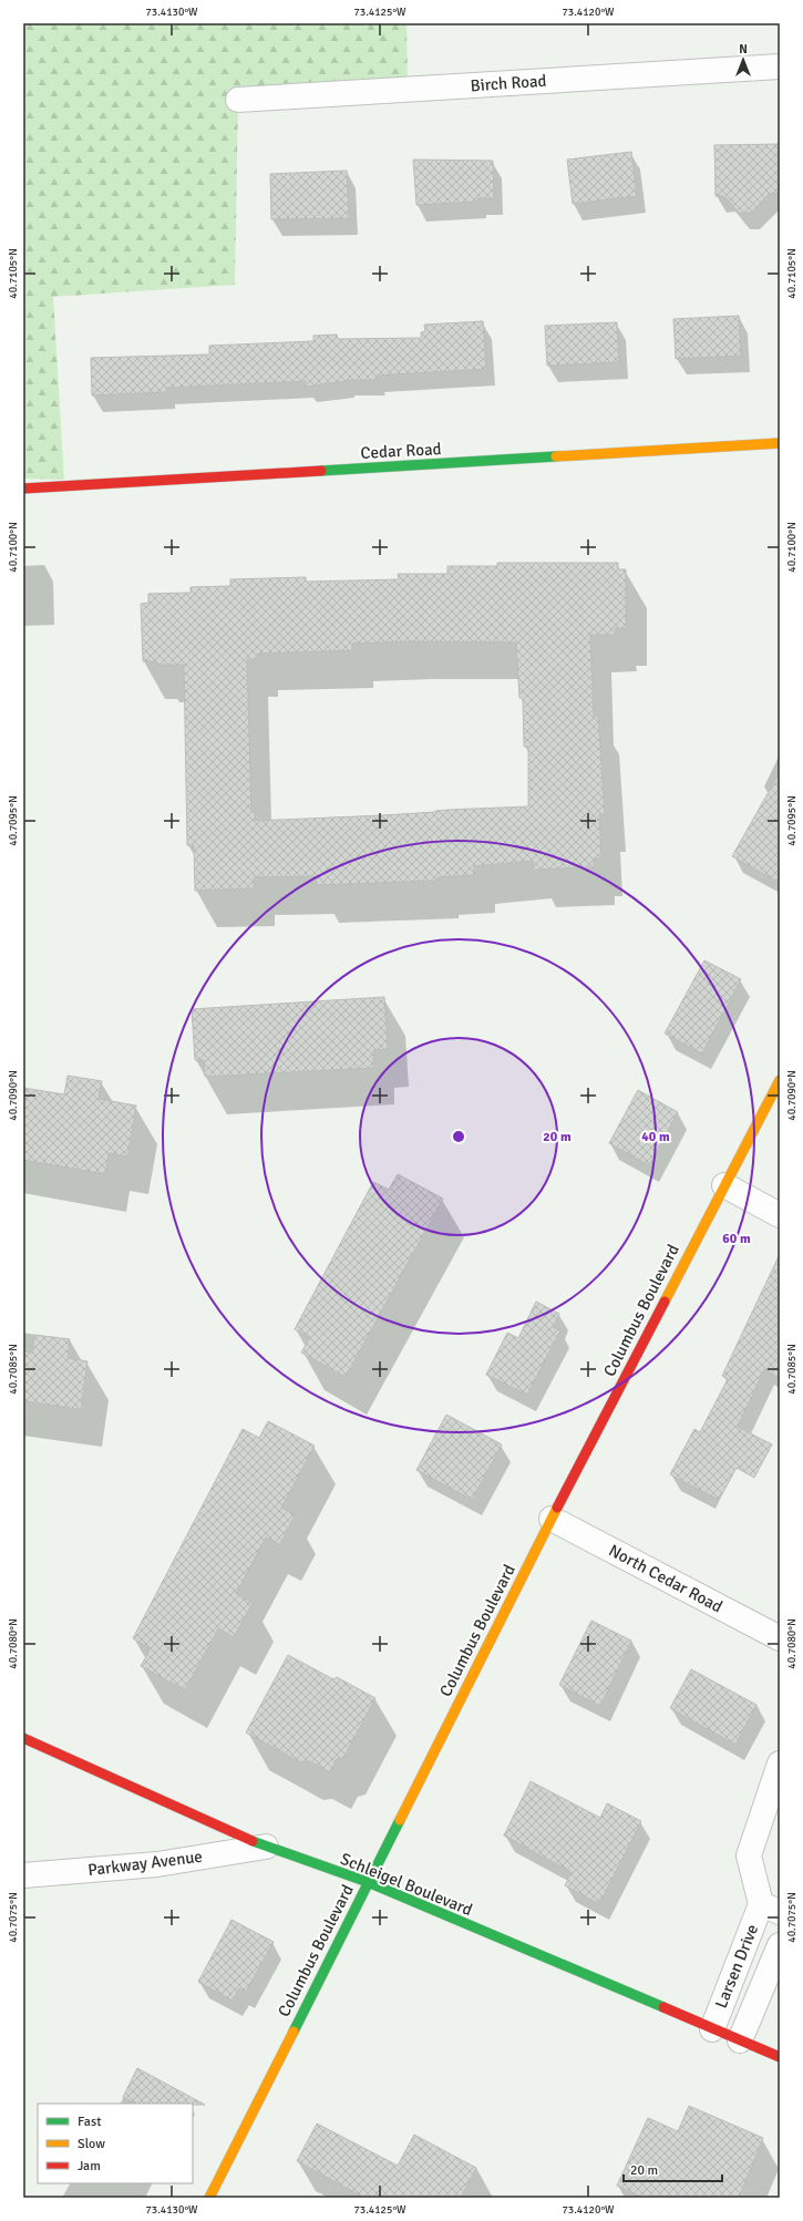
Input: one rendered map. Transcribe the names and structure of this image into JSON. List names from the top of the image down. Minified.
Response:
{"streets":{"street":["Birch Road","Cedar Road","Columbus Boulevard","North Cedar Road","Parkway Avenue","Schleigel Boulevard","Larsen Drive"]},"crossings":[["Columbus Boulevard","North Cedar Road"],["Columbus Boulevard","Schleigel Boulevard"],["Parkway Avenue","Schleigel Boulevard"],["Schleigel Boulevard","Larsen Drive"]],"legend":["Fast","Slow","Jam"],"scale_bar":"20 m","north":"top","coordinates":["73.4130°W","73.4125°W","73.4120°W","40.7105°N","40.7100°N","40.7095°N","40.7090°N","40.7085°N","40.7080°N","40.7075°N"],"rings":["20 m","40 m","60 m"]}
